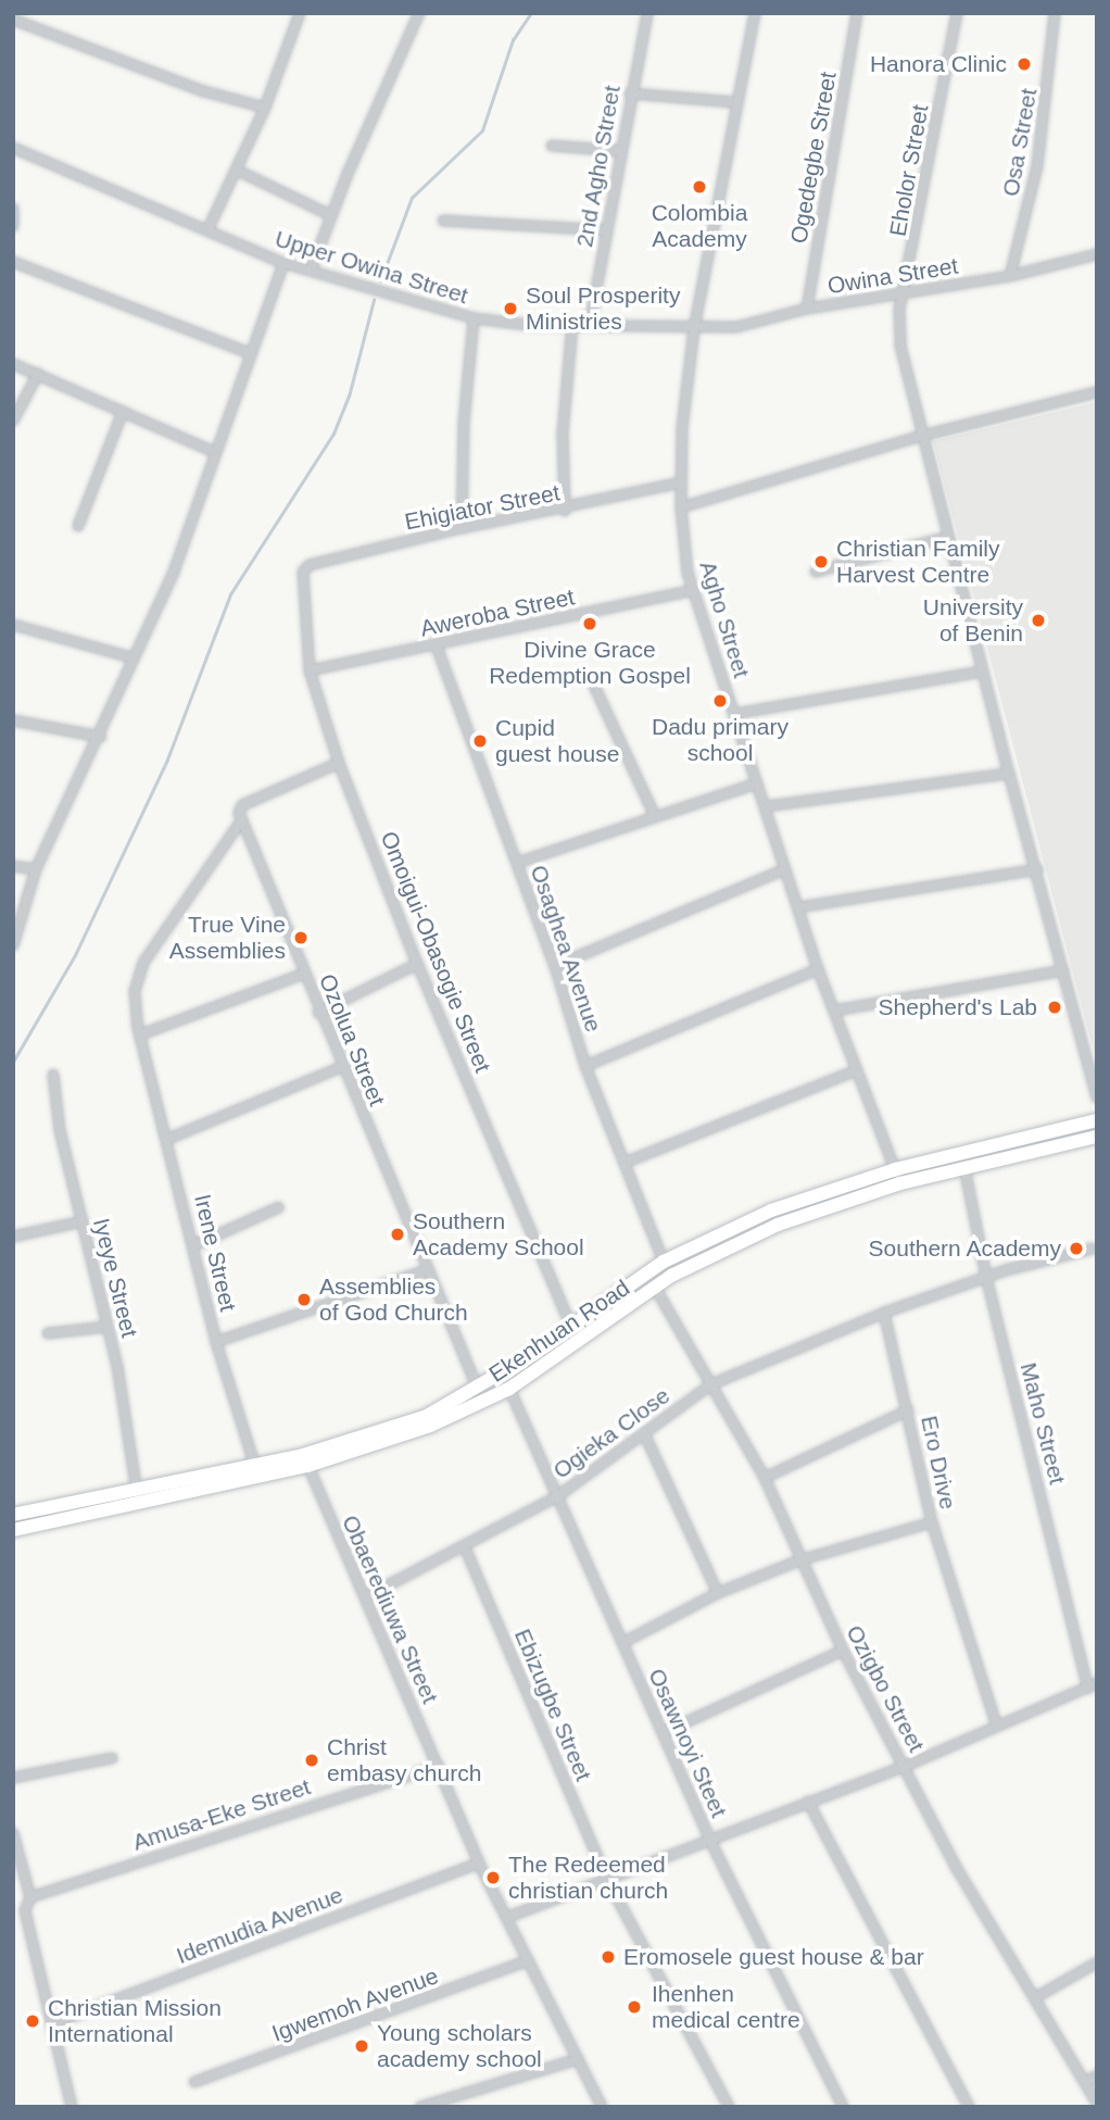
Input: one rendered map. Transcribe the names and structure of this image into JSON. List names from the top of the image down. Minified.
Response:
{"streets":{"main road":["Ekenhuan Road"],"street":["Osa Street","Ogedegbe Street","2nd Agho Street","Eholor Street","Upper Owina Street","Owina Street","Ehigiator Street","Aweroba Street","Agho Street","Osaghea Avenue","Omoigui-Obasogie Street","Ozolua Street","Irene Street","Iyeye Street","Maho Street","Ogieka Close","Ero Drive","Obaerediuwa Street","Ozigbo Street","Ebizugbe Street","Osawnoyi Steet","Amusa-Eke Street","Idemudia Avenue","Igwemoh Avenue"]},"crossings":[["Osa Street","Owina Street"],["Ogedegbe Street","Owina Street"],["2nd Agho Street","Upper Owina Street"],["Eholor Street","Owina Street"],["Upper Owina Street","Owina Street"],["Upper Owina Street","Agho Street"],["Owina Street","Agho Street"],["Ehigiator Street","Agho Street"],["Ehigiator Street","Omoigui-Obasogie Street"],["Aweroba Street","Agho Street"],["Aweroba Street","Osaghea Avenue"],["Aweroba Street","Omoigui-Obasogie Street"],["Agho Street","Ekenhuan Road"],["Osaghea Avenue","Ekenhuan Road"],["Omoigui-Obasogie Street","Ekenhuan Road"],["Ozolua Street","Irene Street"],["Ozolua Street","Ekenhuan Road"],["Irene Street","Ekenhuan Road"],["Iyeye Street","Ekenhuan Road"],["Ekenhuan Road","Maho Street"],["Ekenhuan Road","Obaerediuwa Street"],["Ekenhuan Road","Ozigbo Street"],["Ekenhuan Road","Osawnoyi Steet"],["Ogieka Close","Ero Drive"],["Ogieka Close","Obaerediuwa Street"],["Ogieka Close","Ozigbo Street"],["Ogieka Close","Ebizugbe Street"],["Ogieka Close","Osawnoyi Steet"],["Obaerediuwa Street","Amusa-Eke Street"],["Obaerediuwa Street","Idemudia Avenue"],["Obaerediuwa Street","Igwemoh Avenue"]],"places":["Hanora Clinic","Colombia Academy","Soul Prosperity Ministries","Christian Family Harvest Centre","University of Benin","Divine Grace Redemption Gospel","Dadu primary school","Cupid guest house","True Vine Assemblies","Shepherd's Lab","Southern Academy School","Southern Academy","Assemblies of God Church","Christ embasy church","The Redeemed christian church","Eromosele guest house & bar","Ihenhen medical centre","Christian Mission International","Young scholars academy school"]}
